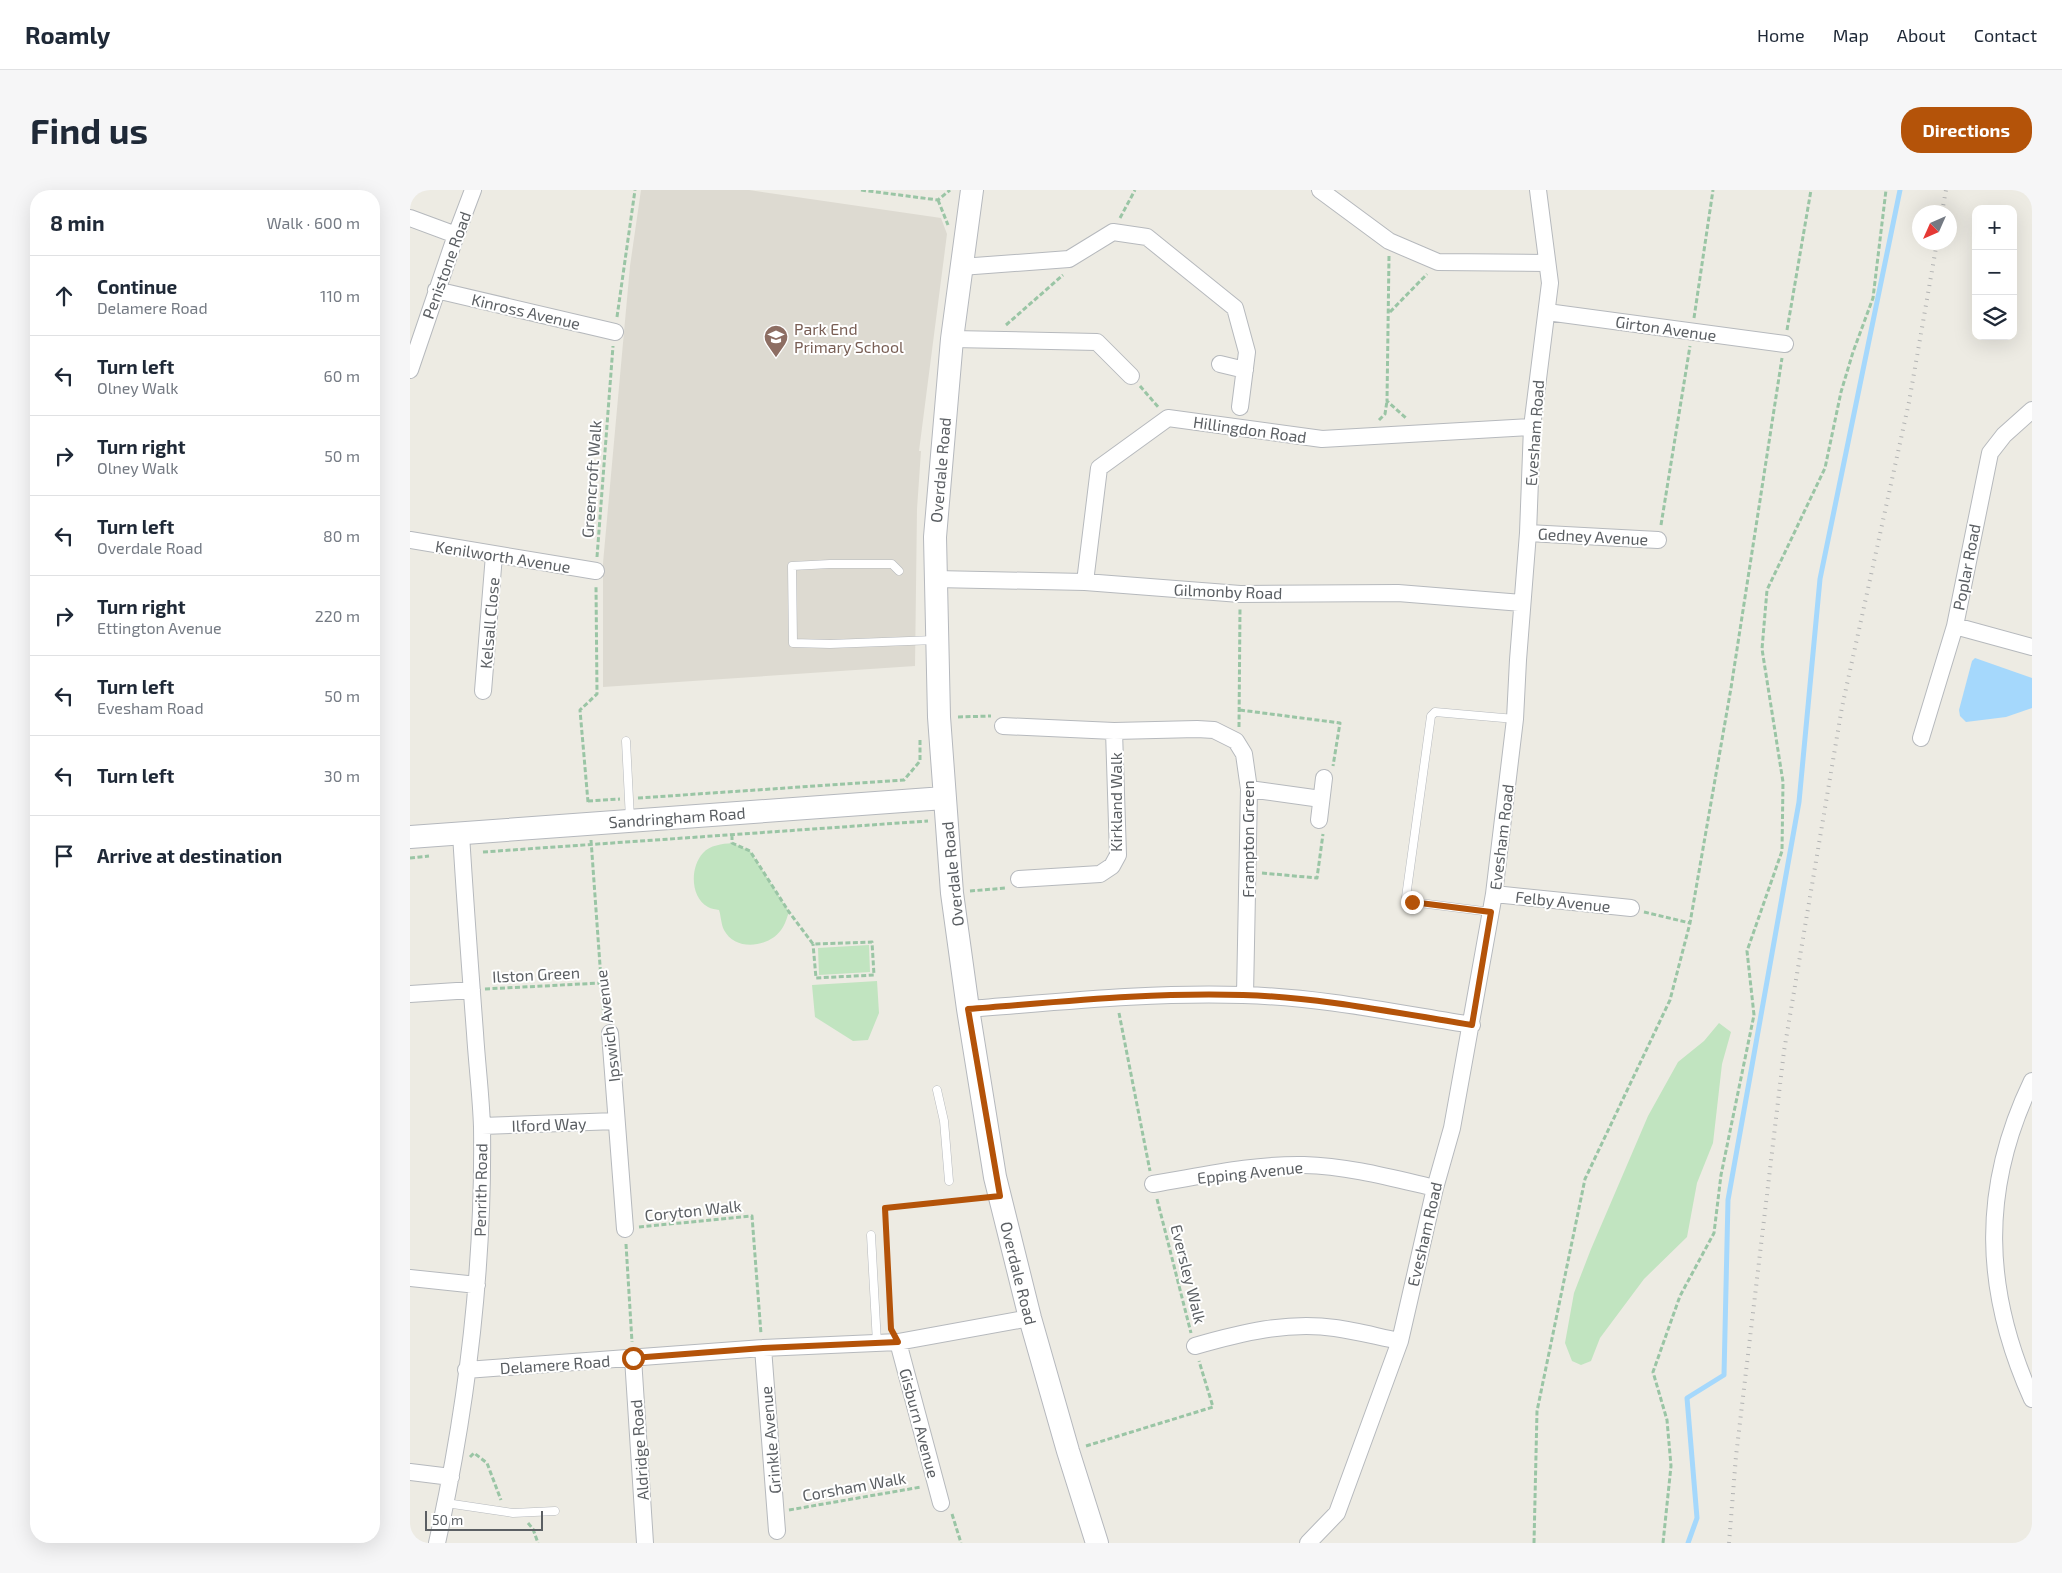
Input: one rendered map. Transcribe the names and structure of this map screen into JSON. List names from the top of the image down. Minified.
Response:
{"streets":{"street":["Penistone Road","Kinross Avenue","Girton Avenue","Hillingdon Road","Evesham Road","Overdale Road","Gedney Avenue","Kenilworth Avenue","Poplar Road","Gilmonby Road","Kelsall Close","Kirkland Walk","Sandringham Road","Frampton Green","Felby Avenue","Ipswich Avenue","Ilford Way","Epping Avenue","Penrith Road","Delamere Road","Gisburn Avenue","Grinkle Avenue","Aldridge Road"],"path":["Greencroft Walk","Ilston Green","Coryton Walk","Eversley Walk","Corsham Walk"]},"crossings":[["Penistone Road","Kinross Avenue"],["Kinross Avenue","Greencroft Walk"],["Girton Avenue","Evesham Road"],["Hillingdon Road","Evesham Road"],["Evesham Road","Gedney Avenue"],["Evesham Road","Gilmonby Road"],["Evesham Road","Felby Avenue"],["Evesham Road","Epping Avenue"],["Overdale Road","Gilmonby Road"],["Overdale Road","Sandringham Road"],["Overdale Road","Eversley Walk"],["Overdale Road","Delamere Road"],["Greencroft Walk","Kenilworth Avenue"],["Greencroft Walk","Sandringham Road"],["Greencroft Walk","Ipswich Avenue"],["Kenilworth Avenue","Kelsall Close"],["Kirkland Walk","Frampton Green"],["Sandringham Road","Ipswich Avenue"],["Sandringham Road","Penrith Road"],["Ilston Green","Ipswich Avenue"],["Ilston Green","Penrith Road"],["Ipswich Avenue","Ilford Way"],["Ipswich Avenue","Coryton Walk"],["Ilford Way","Penrith Road"],["Epping Avenue","Eversley Walk"],["Penrith Road","Delamere Road"],["Coryton Walk","Delamere Road"],["Coryton Walk","Grinkle Avenue"],["Delamere Road","Gisburn Avenue"],["Delamere Road","Grinkle Avenue"],["Delamere Road","Aldridge Road"],["Gisburn Avenue","Corsham Walk"],["Grinkle Avenue","Corsham Walk"]],"places":{"school or university":["Park End Primary School"]},"scale_bar":"50 m","north":"bottom left","page":{"header":"Roamly","nav":["Home","Map","About","Contact"],"buttons":"Directions","title":"Find us","heading":["8 min","Walk · 600 m"],"map_buttons":["+","−"],"list":[["Continue","Delamere Road","110 m"],["Turn left","Olney Walk","60 m"],["Turn right","Olney Walk","50 m"],["Turn left","Overdale Road","80 m"],["Turn right","Ettington Avenue","220 m"],["Turn left","Evesham Road","50 m"],["Turn left","30 m"],"Arrive at destination"],"scale":"50 m"}}
